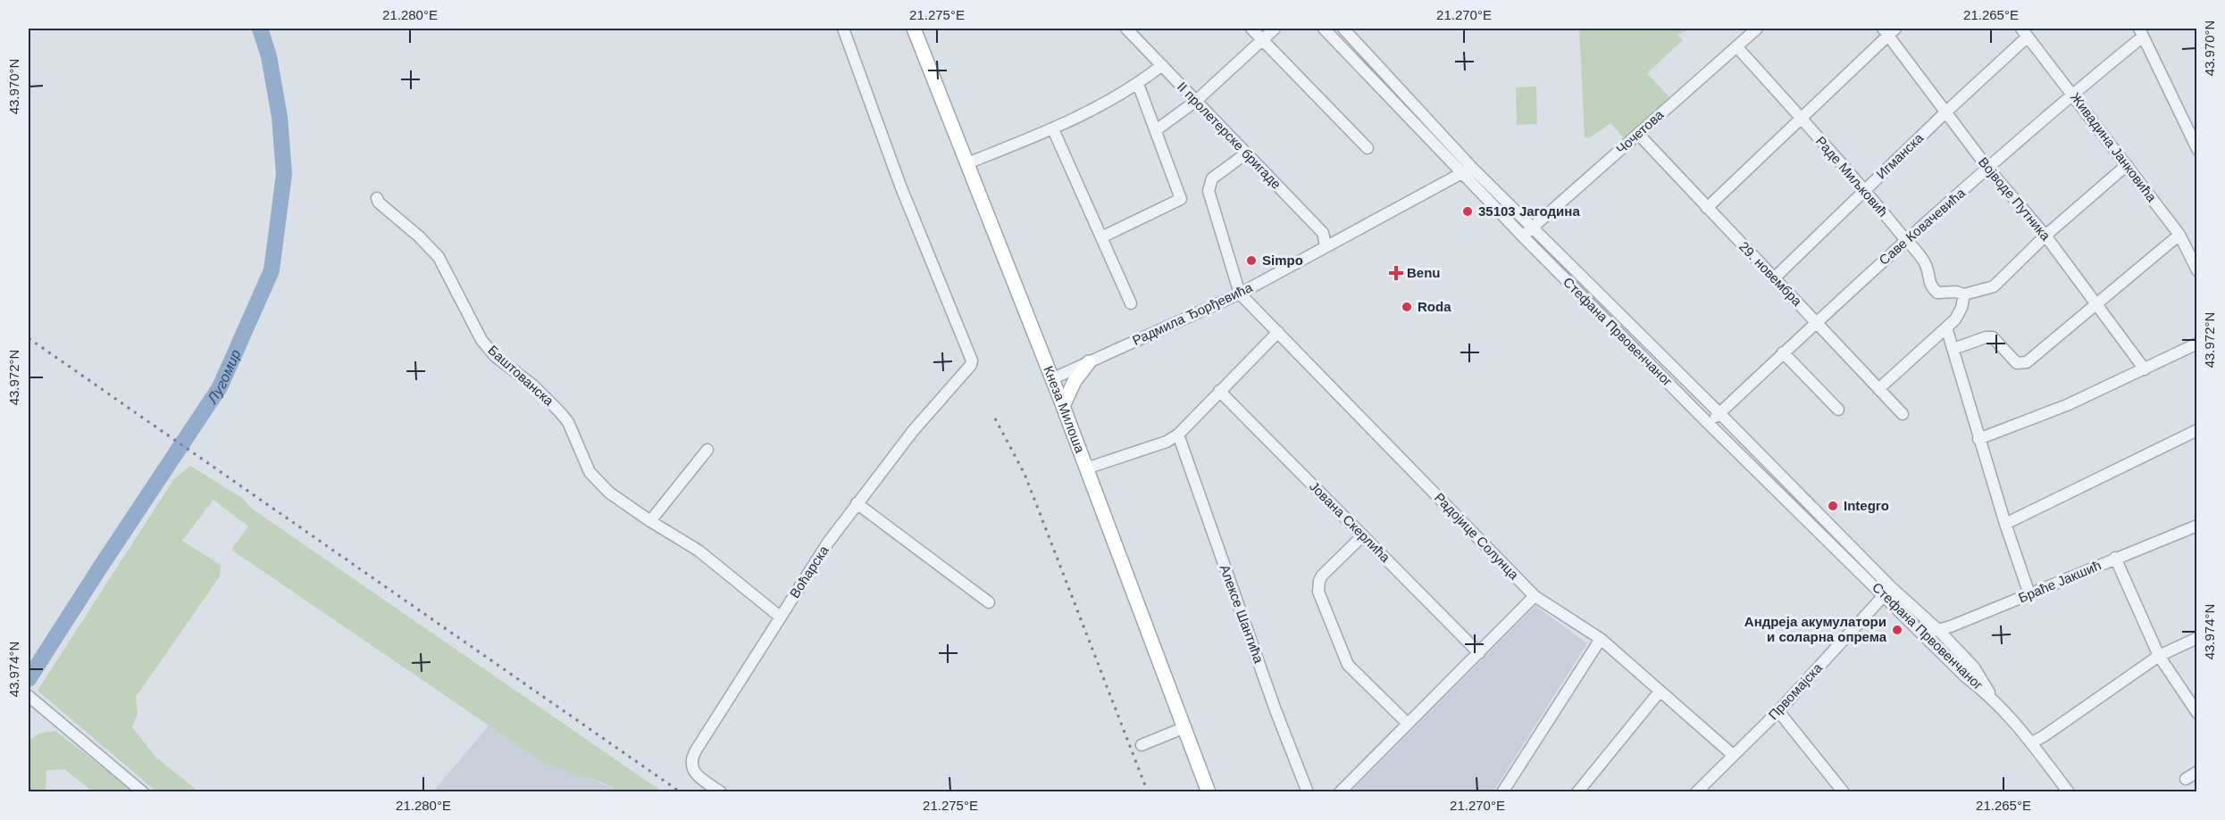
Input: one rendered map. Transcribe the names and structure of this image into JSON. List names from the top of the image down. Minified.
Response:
{"streets":{"main road":["Кнеза Милоша"],"street":["Чочетова","II пролетерске бригаде","Живадина Јанковића","Игманска","Раде Миљковић","Војводе Путника","Саве Ковачевића","29. новембра","Радмила Ђорђевића","Стефана Првовенчаног","Баштованска","Јована Скерлића","Радојице Солунца","Воћарска","Браће Јакшић","Алексе Шантића","Првомајска"]},"crossings":[["Чочетова","Раде Миљковић"],["Чочетова","29. новембра"],["Чочетова","Стефана Првовенчаног"],["II пролетерске бригаде","Радмила Ђорђевића"],["Живадина Јанковића","Игманска"],["Живадина Јанковића","Саве Ковачевића"],["Игманска","Раде Миљковић"],["Игманска","Војводе Путника"],["Игманска","29. новембра"],["Раде Миљковић","Саве Ковачевића"],["Војводе Путника","Саве Ковачевића"],["Саве Ковачевића","29. новембра"],["Саве Ковачевића","Стефана Првовенчаног"],["Радмила Ђорђевића","Стефана Првовенчаног"],["Радмила Ђорђевића","Кнеза Милоша"],["Радмила Ђорђевића","Радојице Солунца"],["Стефана Првовенчаног","Браће Јакшић"],["Стефана Првовенчаног","Првомајска"],["Баштованска","Воћарска"],["Радојице Солунца","Првомајска"]],"water":["Лугомир"],"places":{"other":["35103 Јагодина","Simpo","Roda","Integro","Андреја акумулатори и соларна опрема"],"health":["Benu"]},"coordinates":["21.280°E","21.275°E","21.270°E","21.265°E","43.970°N","43.972°N","43.974°N"]}
